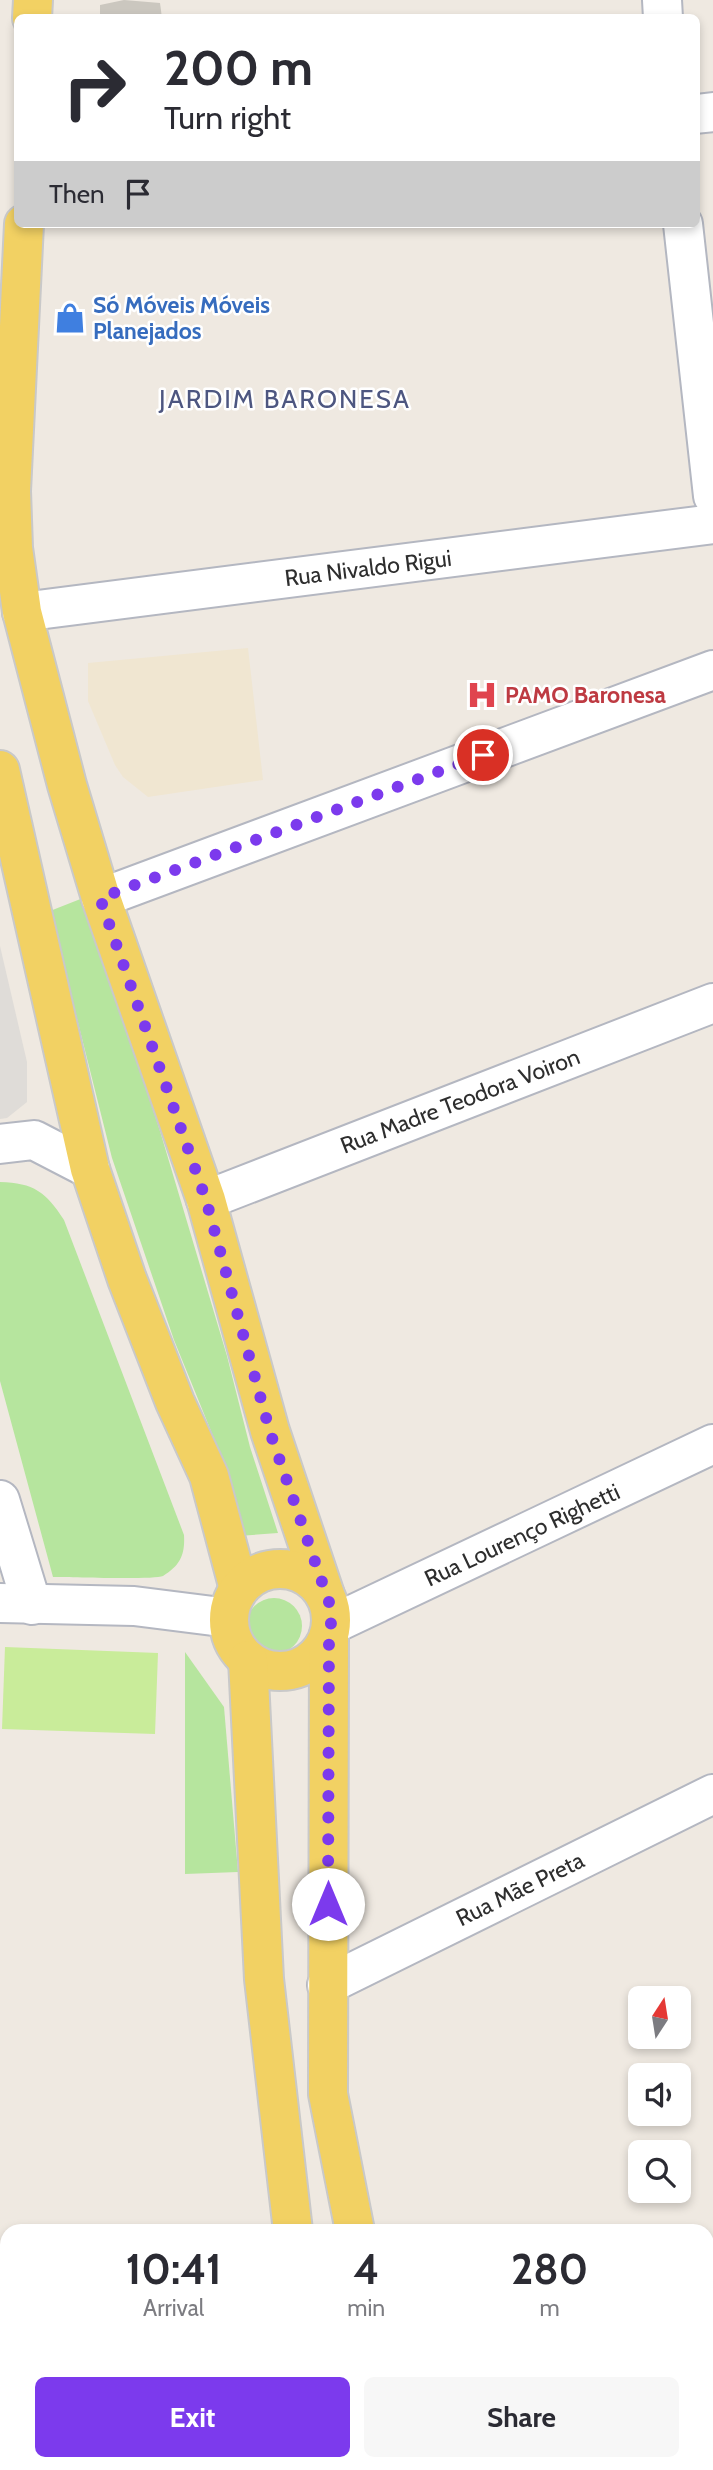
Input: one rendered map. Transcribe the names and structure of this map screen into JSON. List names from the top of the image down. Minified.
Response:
{"streets":{"street":["Rua Nivaldo Rigui","Rua Madre Teodora Voiron","Rua Lourenço Righetti","Rua Mãe Preta"]},"districts":["JARDIM BARONESA"],"places":{"shop":["Só Móveis Móveis Planejados"],"hospital":["PAMO Baronesa"]},"north":"top","page":{"turn":["200 m","Turn right"],"then":"Then","eta":["10:41","Arrival","4","min","280","m"],"buttons":["Exit","Share"]}}
